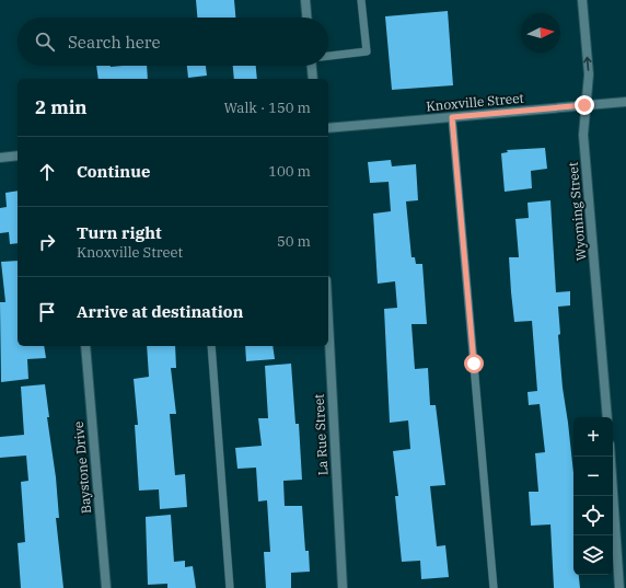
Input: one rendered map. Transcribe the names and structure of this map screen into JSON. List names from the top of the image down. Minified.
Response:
{"streets":{"street":["Knoxville Street","Wyoming Street","La Rue Street","Baystone Drive"]},"crossings":[["Knoxville Street","Wyoming Street"]],"north":"right","page":{"search":"Search here","heading":["2 min","Walk · 150 m"],"list":[["Continue","100 m"],["Turn right","Knoxville Street","50 m"],"Arrive at destination"],"map_buttons":["+","−"]}}
